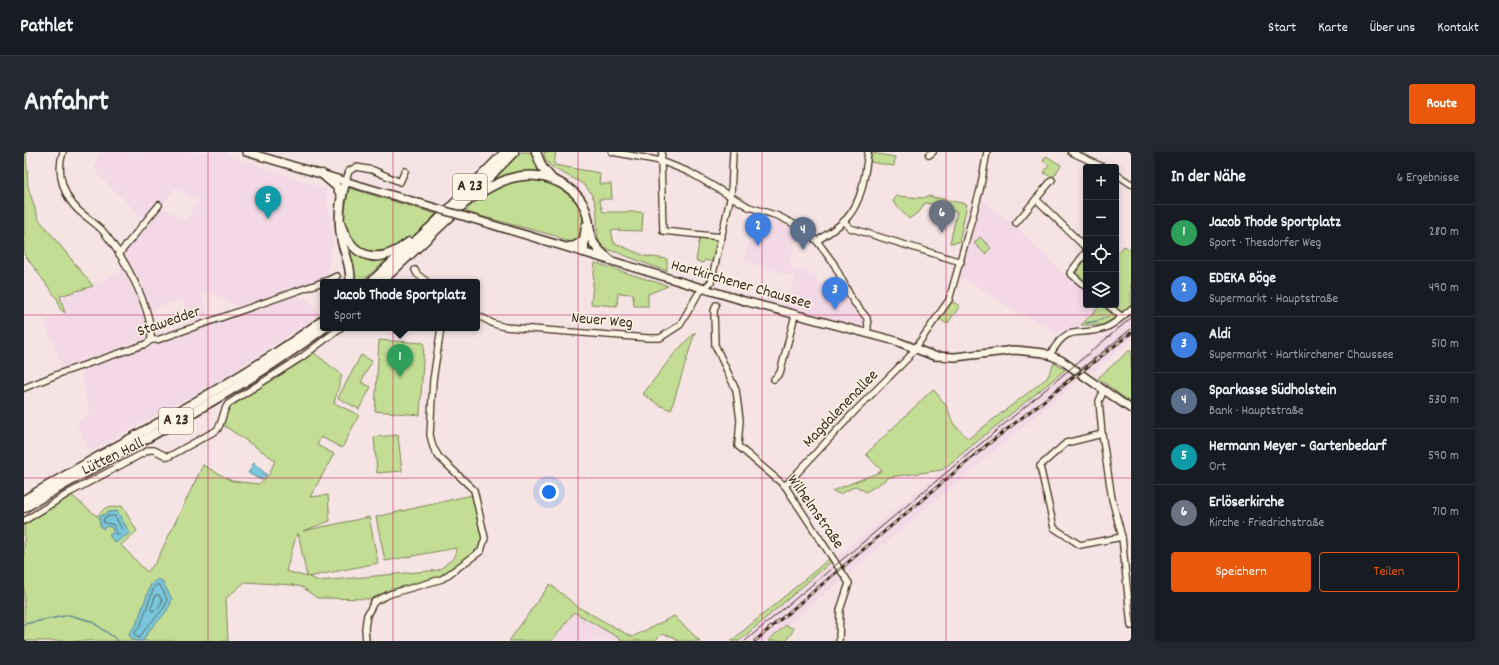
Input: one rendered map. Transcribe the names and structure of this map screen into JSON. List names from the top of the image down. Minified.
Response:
{"streets":{"highway":["A 23"],"main road":["Hartkirchener Chaussee"],"street":["Neuer Weg","Stawedder","Magdalenenallee","Lütten Hall","Wilhelmstraße"]},"crossings":[["Hartkirchener Chaussee","Neuer Weg"],["Hartkirchener Chaussee","Magdalenenallee"],["Magdalenenallee","Wilhelmstraße"]],"page":{"header":"Pathlet","nav":["Start","Karte","Über uns","Kontakt"],"title":"Anfahrt","buttons":["Route",["Speichern","Teilen"]],"heading":["In der Nähe","6 Ergebnisse"],"map_buttons":["+","−"],"pins":["5","6","2","4","3","1"],"list":[{"mark":"1","name":"Jacob Thode Sportplatz","note":"Sport · Thesdorfer Weg","value":"280 m"},{"mark":"2","name":"EDEKA Böge","note":"Supermarkt · Hauptstraße","value":"490 m"},{"mark":"3","name":"Aldi","note":"Supermarkt · Hartkirchener Chaussee","value":"510 m"},{"mark":"4","name":"Sparkasse Südholstein","note":"Bank · Hauptstraße","value":"530 m"},{"mark":"5","name":"Hermann Meyer - Gartenbedarf","note":"Ort","value":"590 m"},{"mark":"6","name":"Erlöserkirche","note":"Kirche · Friedrichstraße","value":"710 m"}],"popup":["Jacob Thode Sportplatz","Sport"]}}
